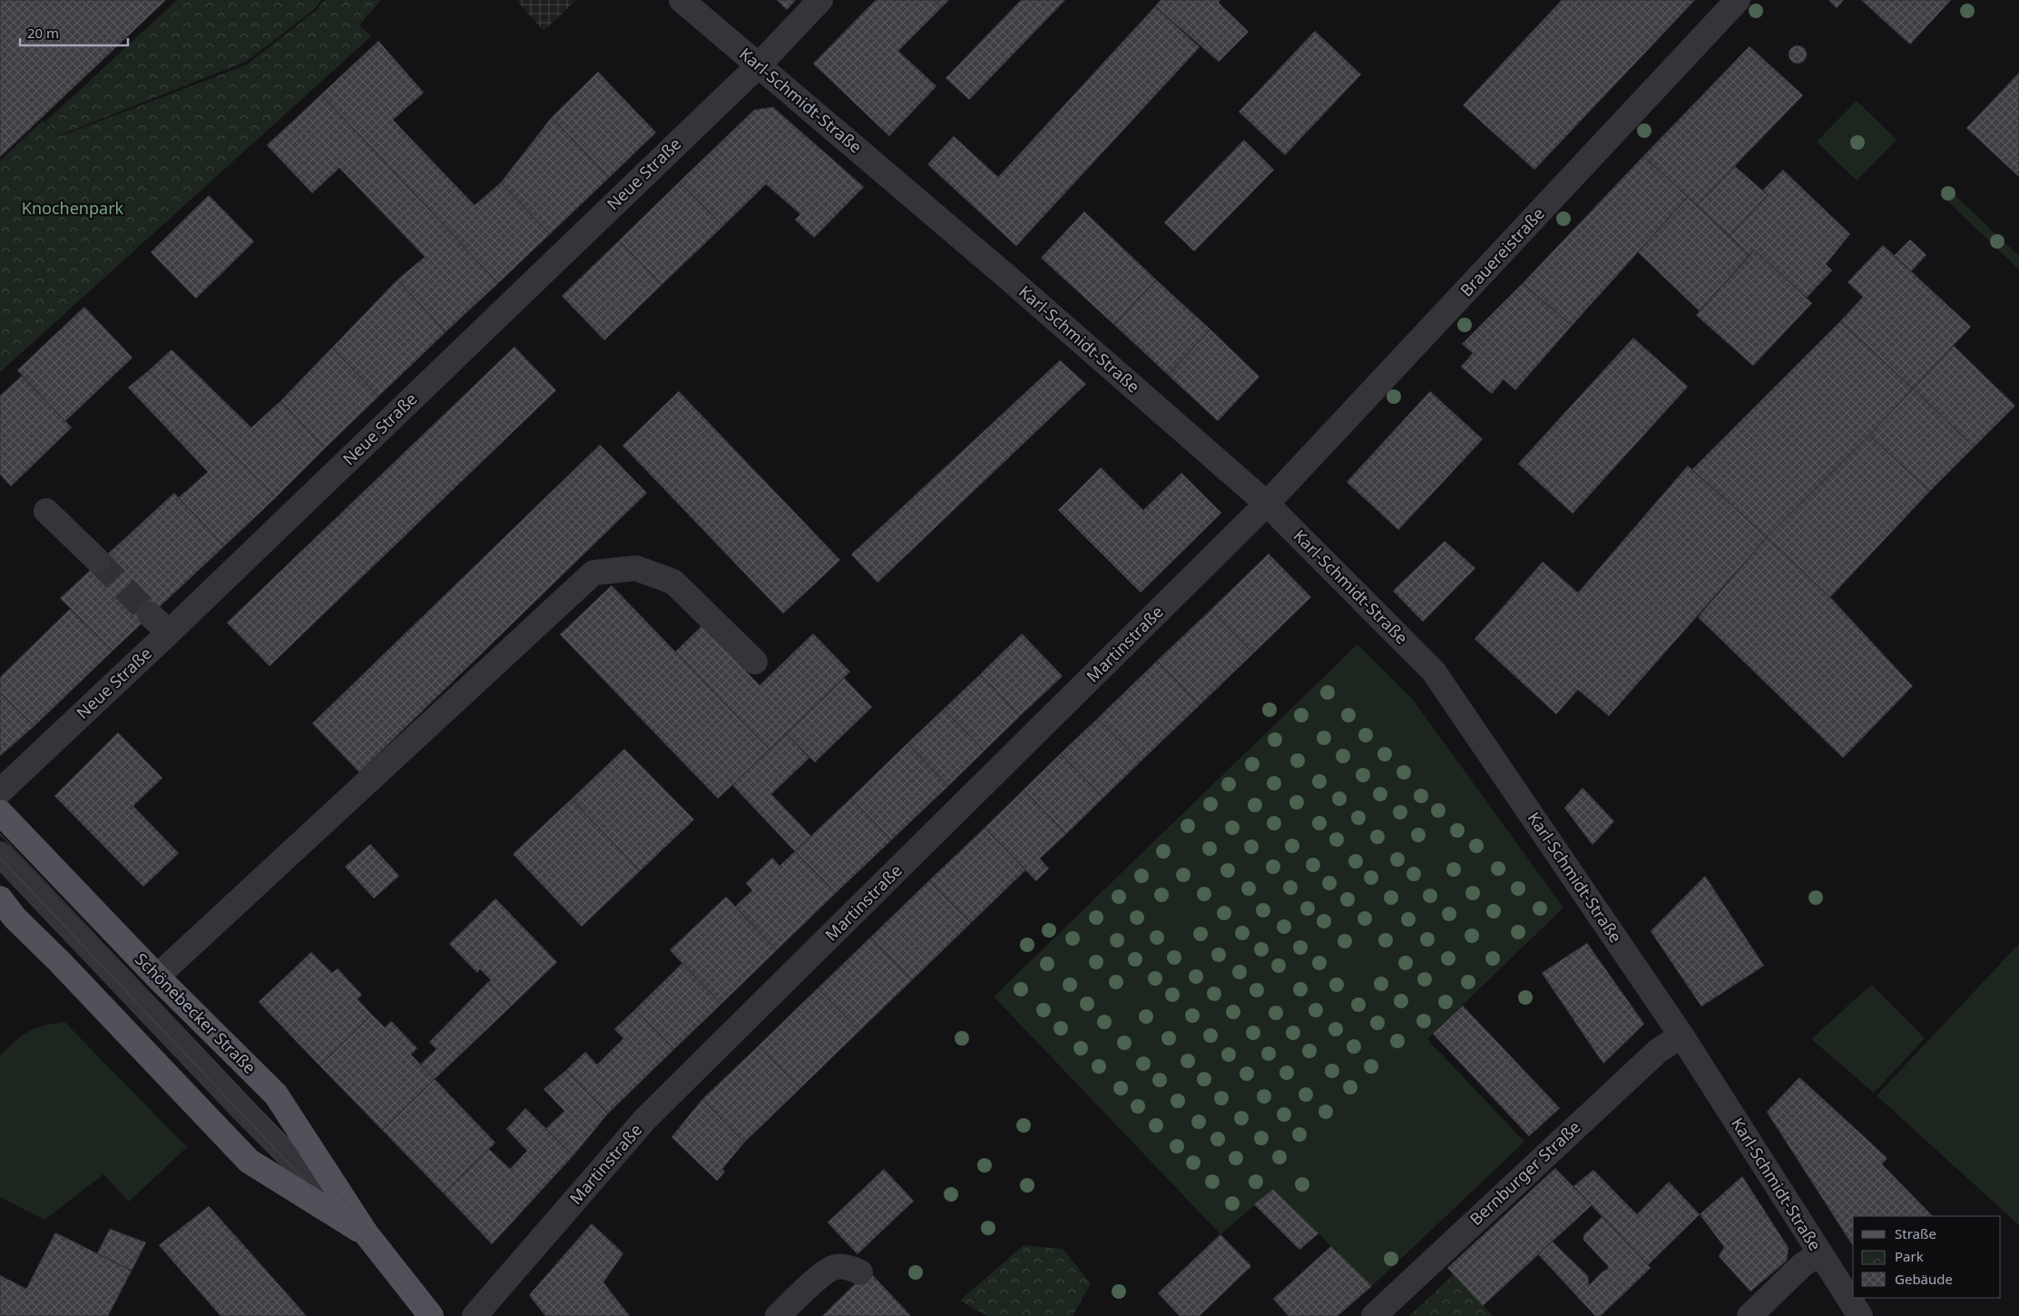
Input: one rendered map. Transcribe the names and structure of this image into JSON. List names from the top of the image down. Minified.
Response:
{"streets":{"main road":["Schönebecker Straße"],"street":["Karl-Schmidt-Straße","Neue Straße","Brauereistraße","Martinstraße","Bernburger Straße"]},"crossings":[["Karl-Schmidt-Straße","Neue Straße"],["Karl-Schmidt-Straße","Brauereistraße"],["Karl-Schmidt-Straße","Martinstraße"],["Karl-Schmidt-Straße","Bernburger Straße"],["Brauereistraße","Martinstraße"]],"parks":["Knochenpark"],"legend":["Straße","Park","Gebäude"],"scale_bar":"20 m"}
